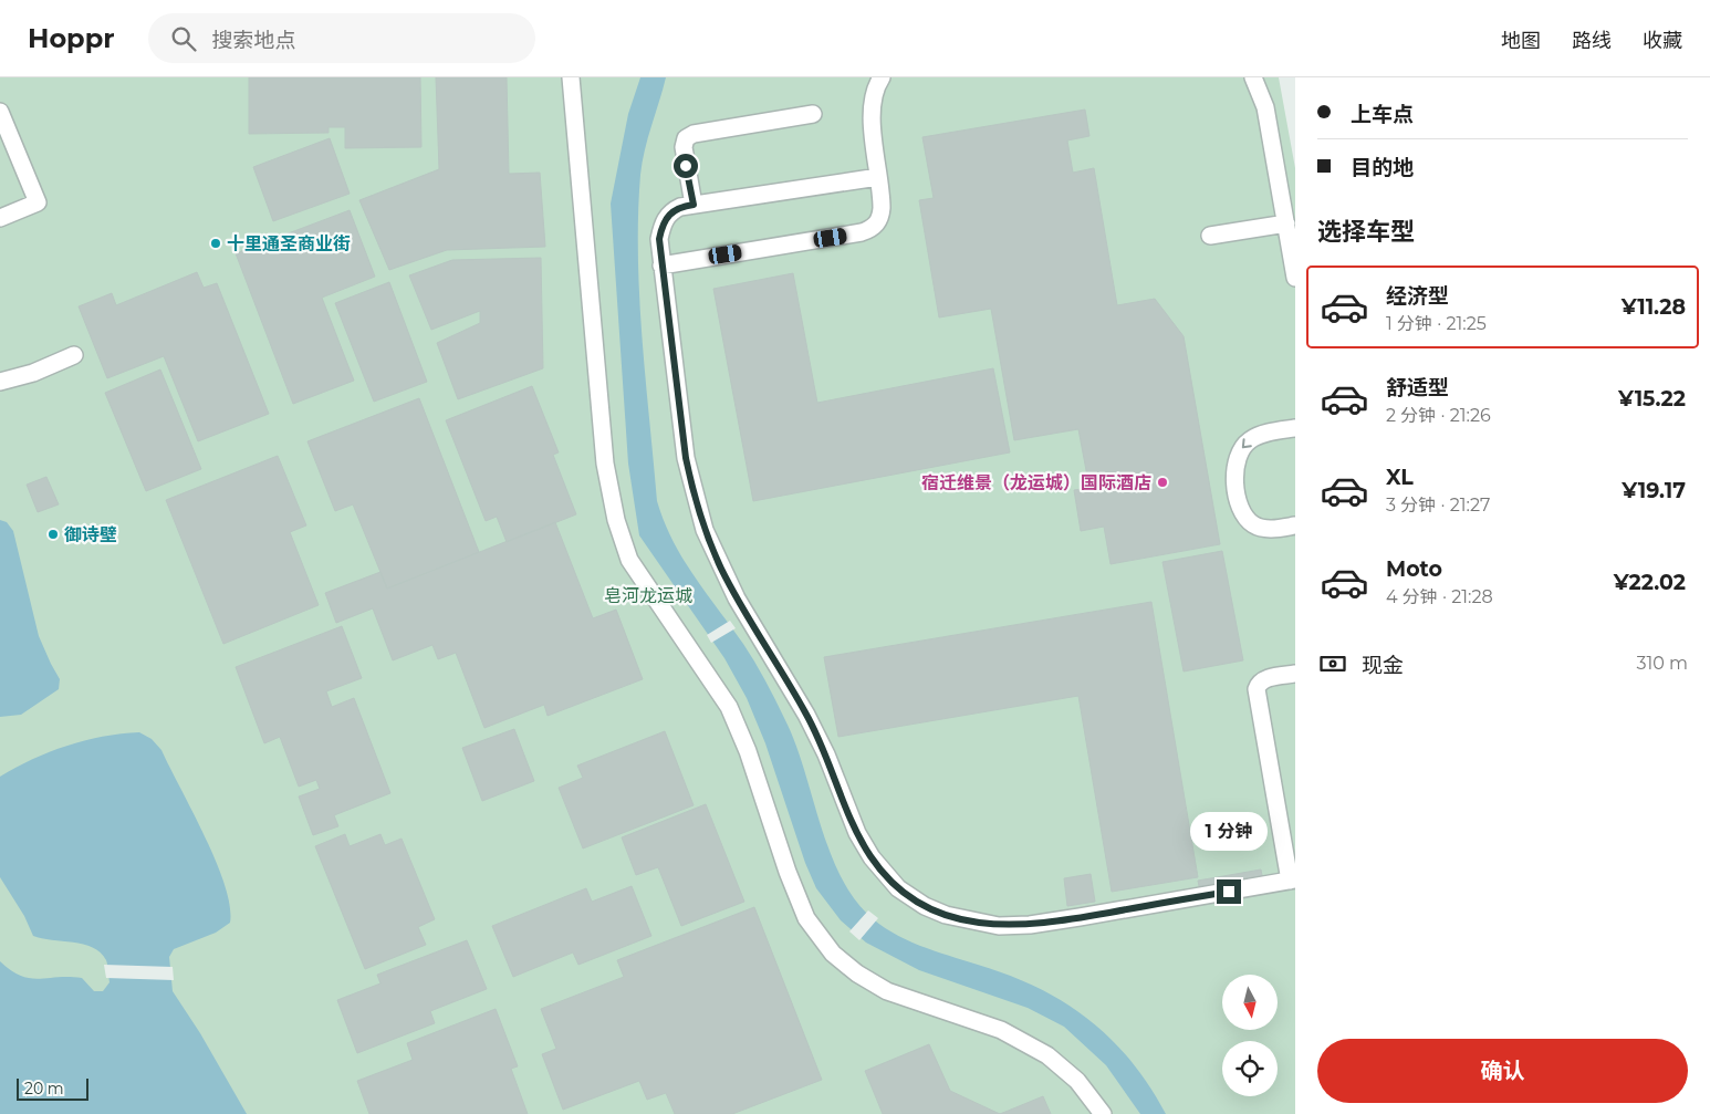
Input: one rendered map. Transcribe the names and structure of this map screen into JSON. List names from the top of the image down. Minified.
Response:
{"parks":["皂河龙运城"],"places":["十里通圣商业街","宿迁维景（龙运城）国际酒店","御诗壁"],"scale_bar":"20 m","north":"bottom","page":{"header":"Hoppr","search":"搜索地点","nav":["地图","路线","收藏"],"banner":["上车点","目的地"],"heading":"选择车型","list":[{"name":"经济型","note":"1 分钟 · 21:25","value":"¥11.28"},{"name":"舒适型","note":"2 分钟 · 21:26","value":"¥15.22"},{"name":"XL","note":"3 分钟 · 21:27","value":"¥19.17"},{"name":"Moto","note":"4 分钟 · 21:28","value":"¥22.02"}],"pay":["现金","310 m"],"bubble":"1 分钟","buttons":"确认","scale":"20 m"}}
